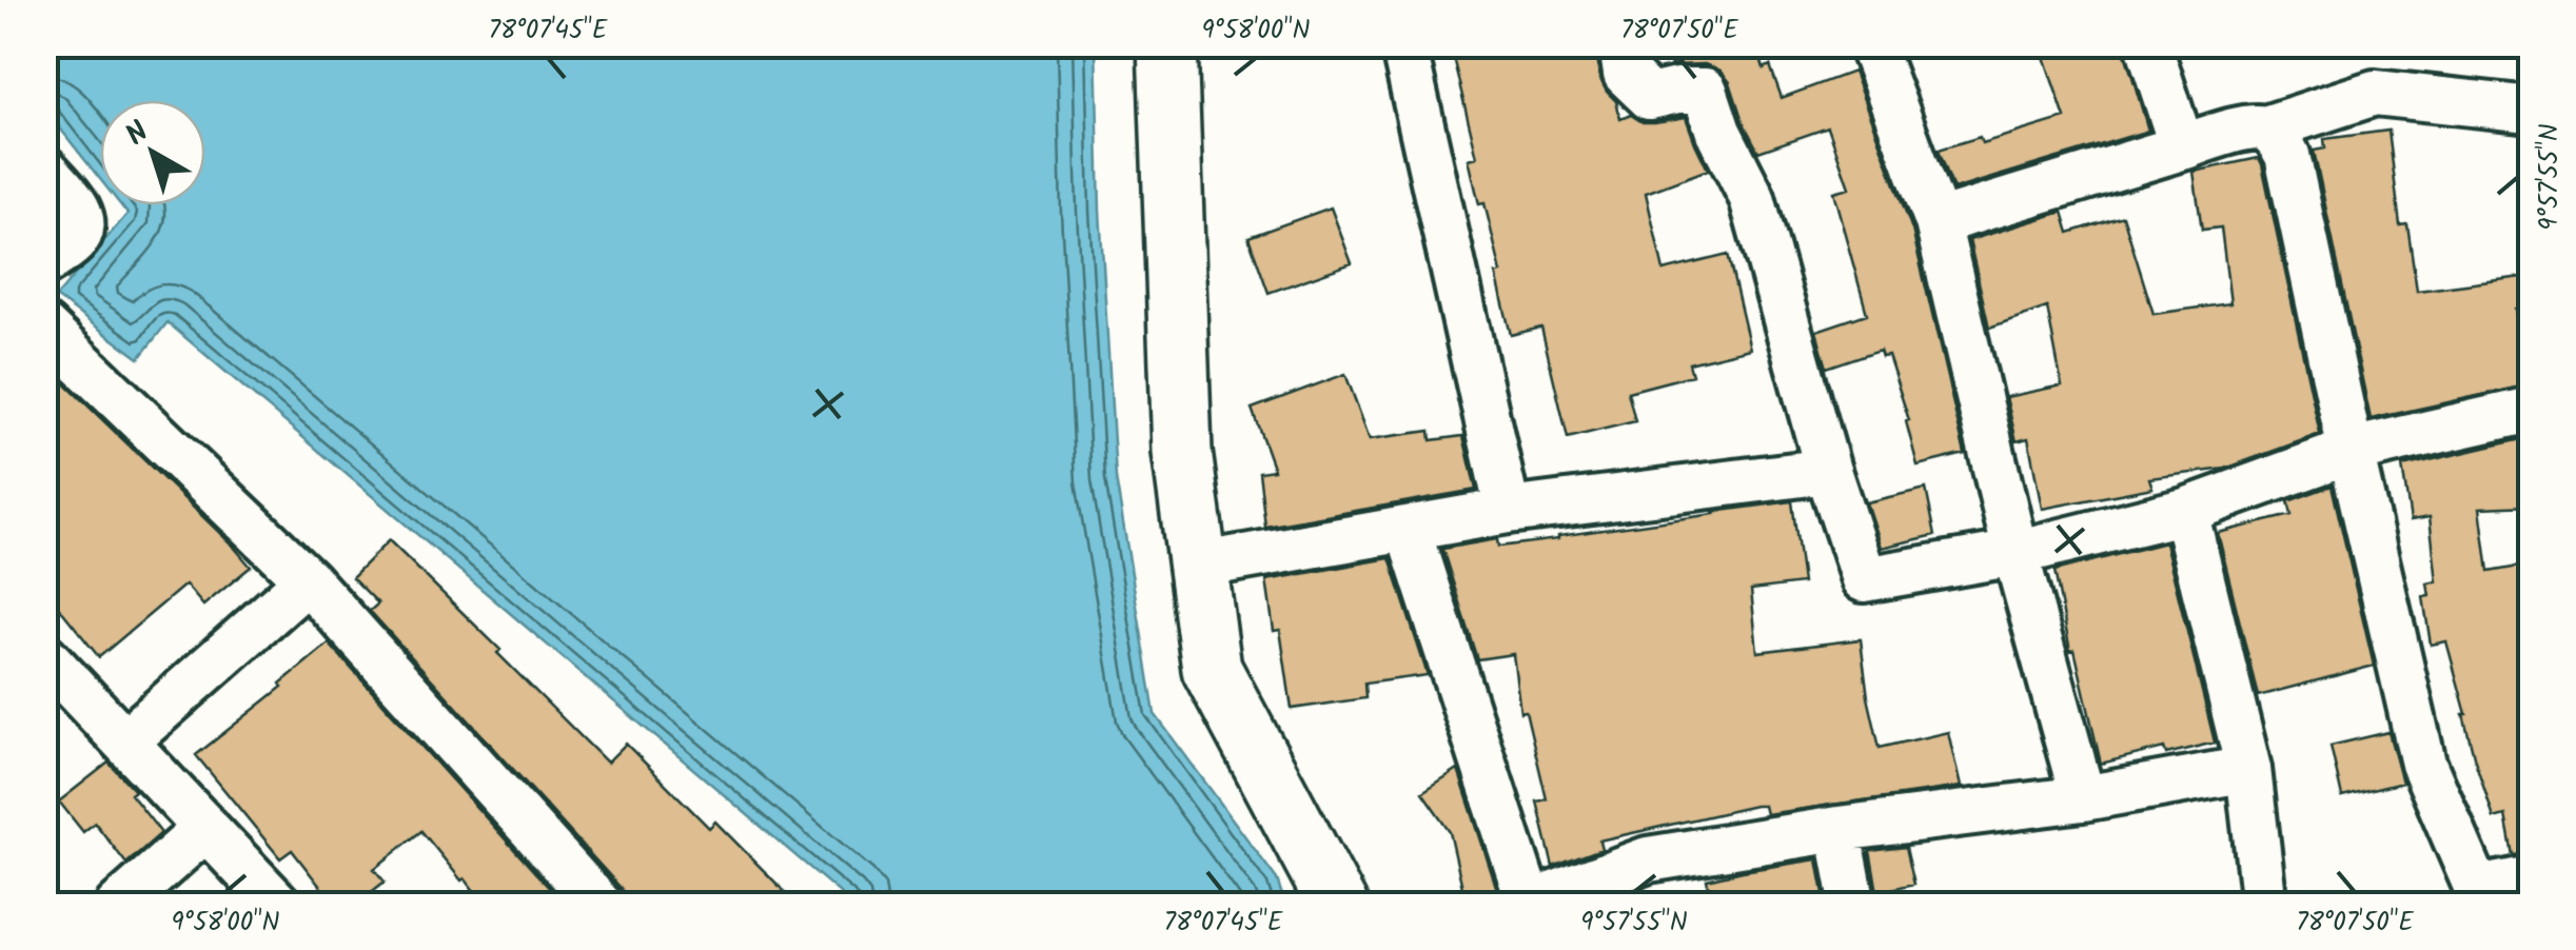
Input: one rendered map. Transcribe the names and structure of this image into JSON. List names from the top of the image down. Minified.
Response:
{"north":"top left","coordinates":["78°07'45\"E","9°58'00\"N","78°07'50\"E","9°57'55\"N"]}
